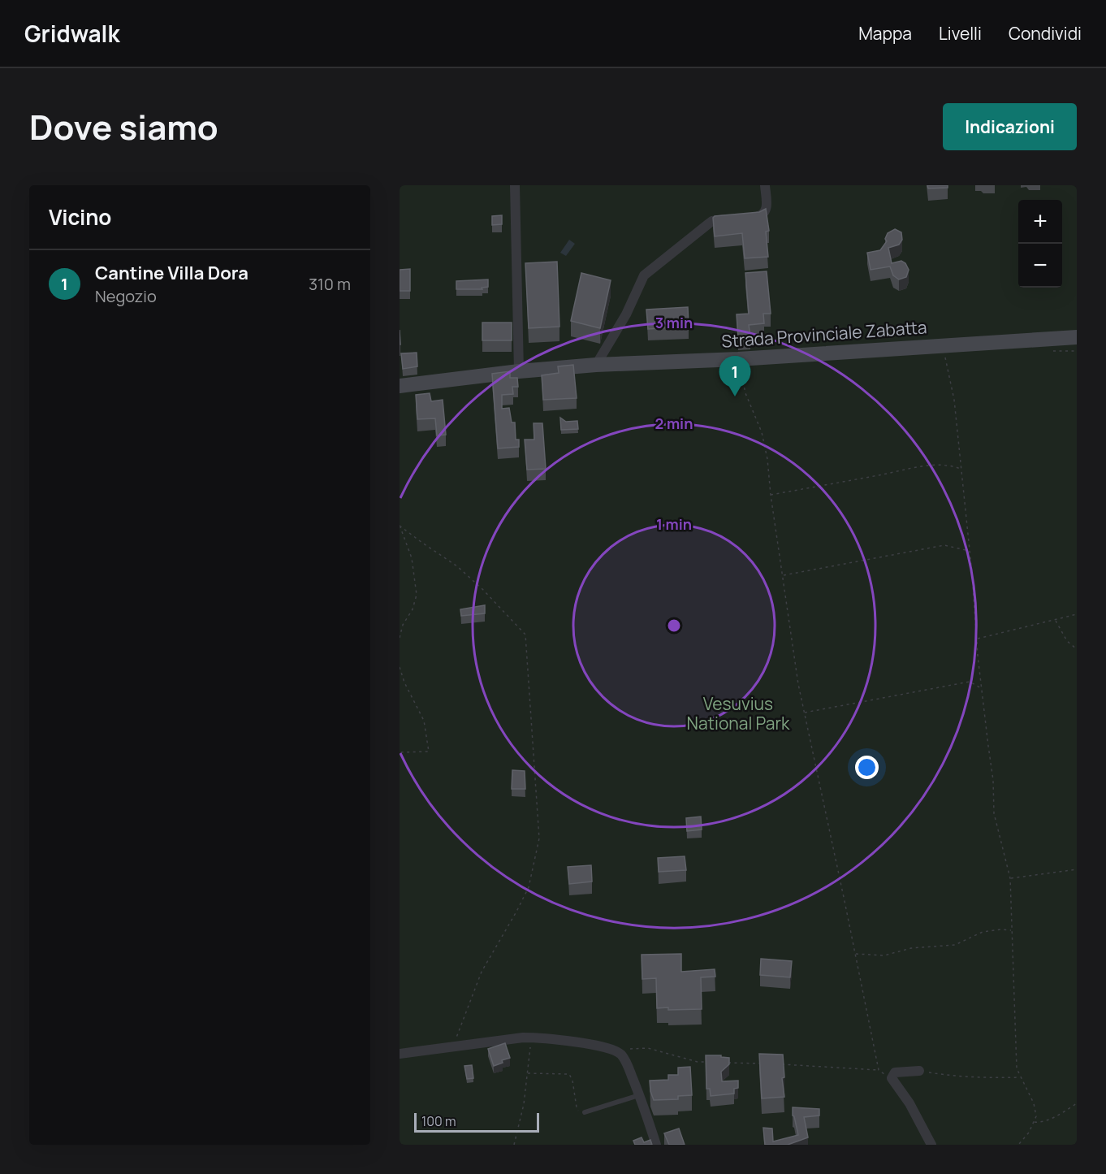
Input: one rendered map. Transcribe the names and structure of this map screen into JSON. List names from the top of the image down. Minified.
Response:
{"streets":{"street":["Strada Provinciale Zabatta"]},"parks":["Vesuvius National Park"],"scale_bar":"100 m","page":{"header":"Gridwalk","nav":["Mappa","Livelli","Condividi"],"title":"Dove siamo","buttons":"Indicazioni","heading":"Vicino","map_buttons":["+","−"],"list":[{"mark":"1","name":"Cantine Villa Dora","note":"Negozio","value":"310 m"}],"pins":"1","scale":"100 m"},"rings":["3 min","2 min","1 min"]}
